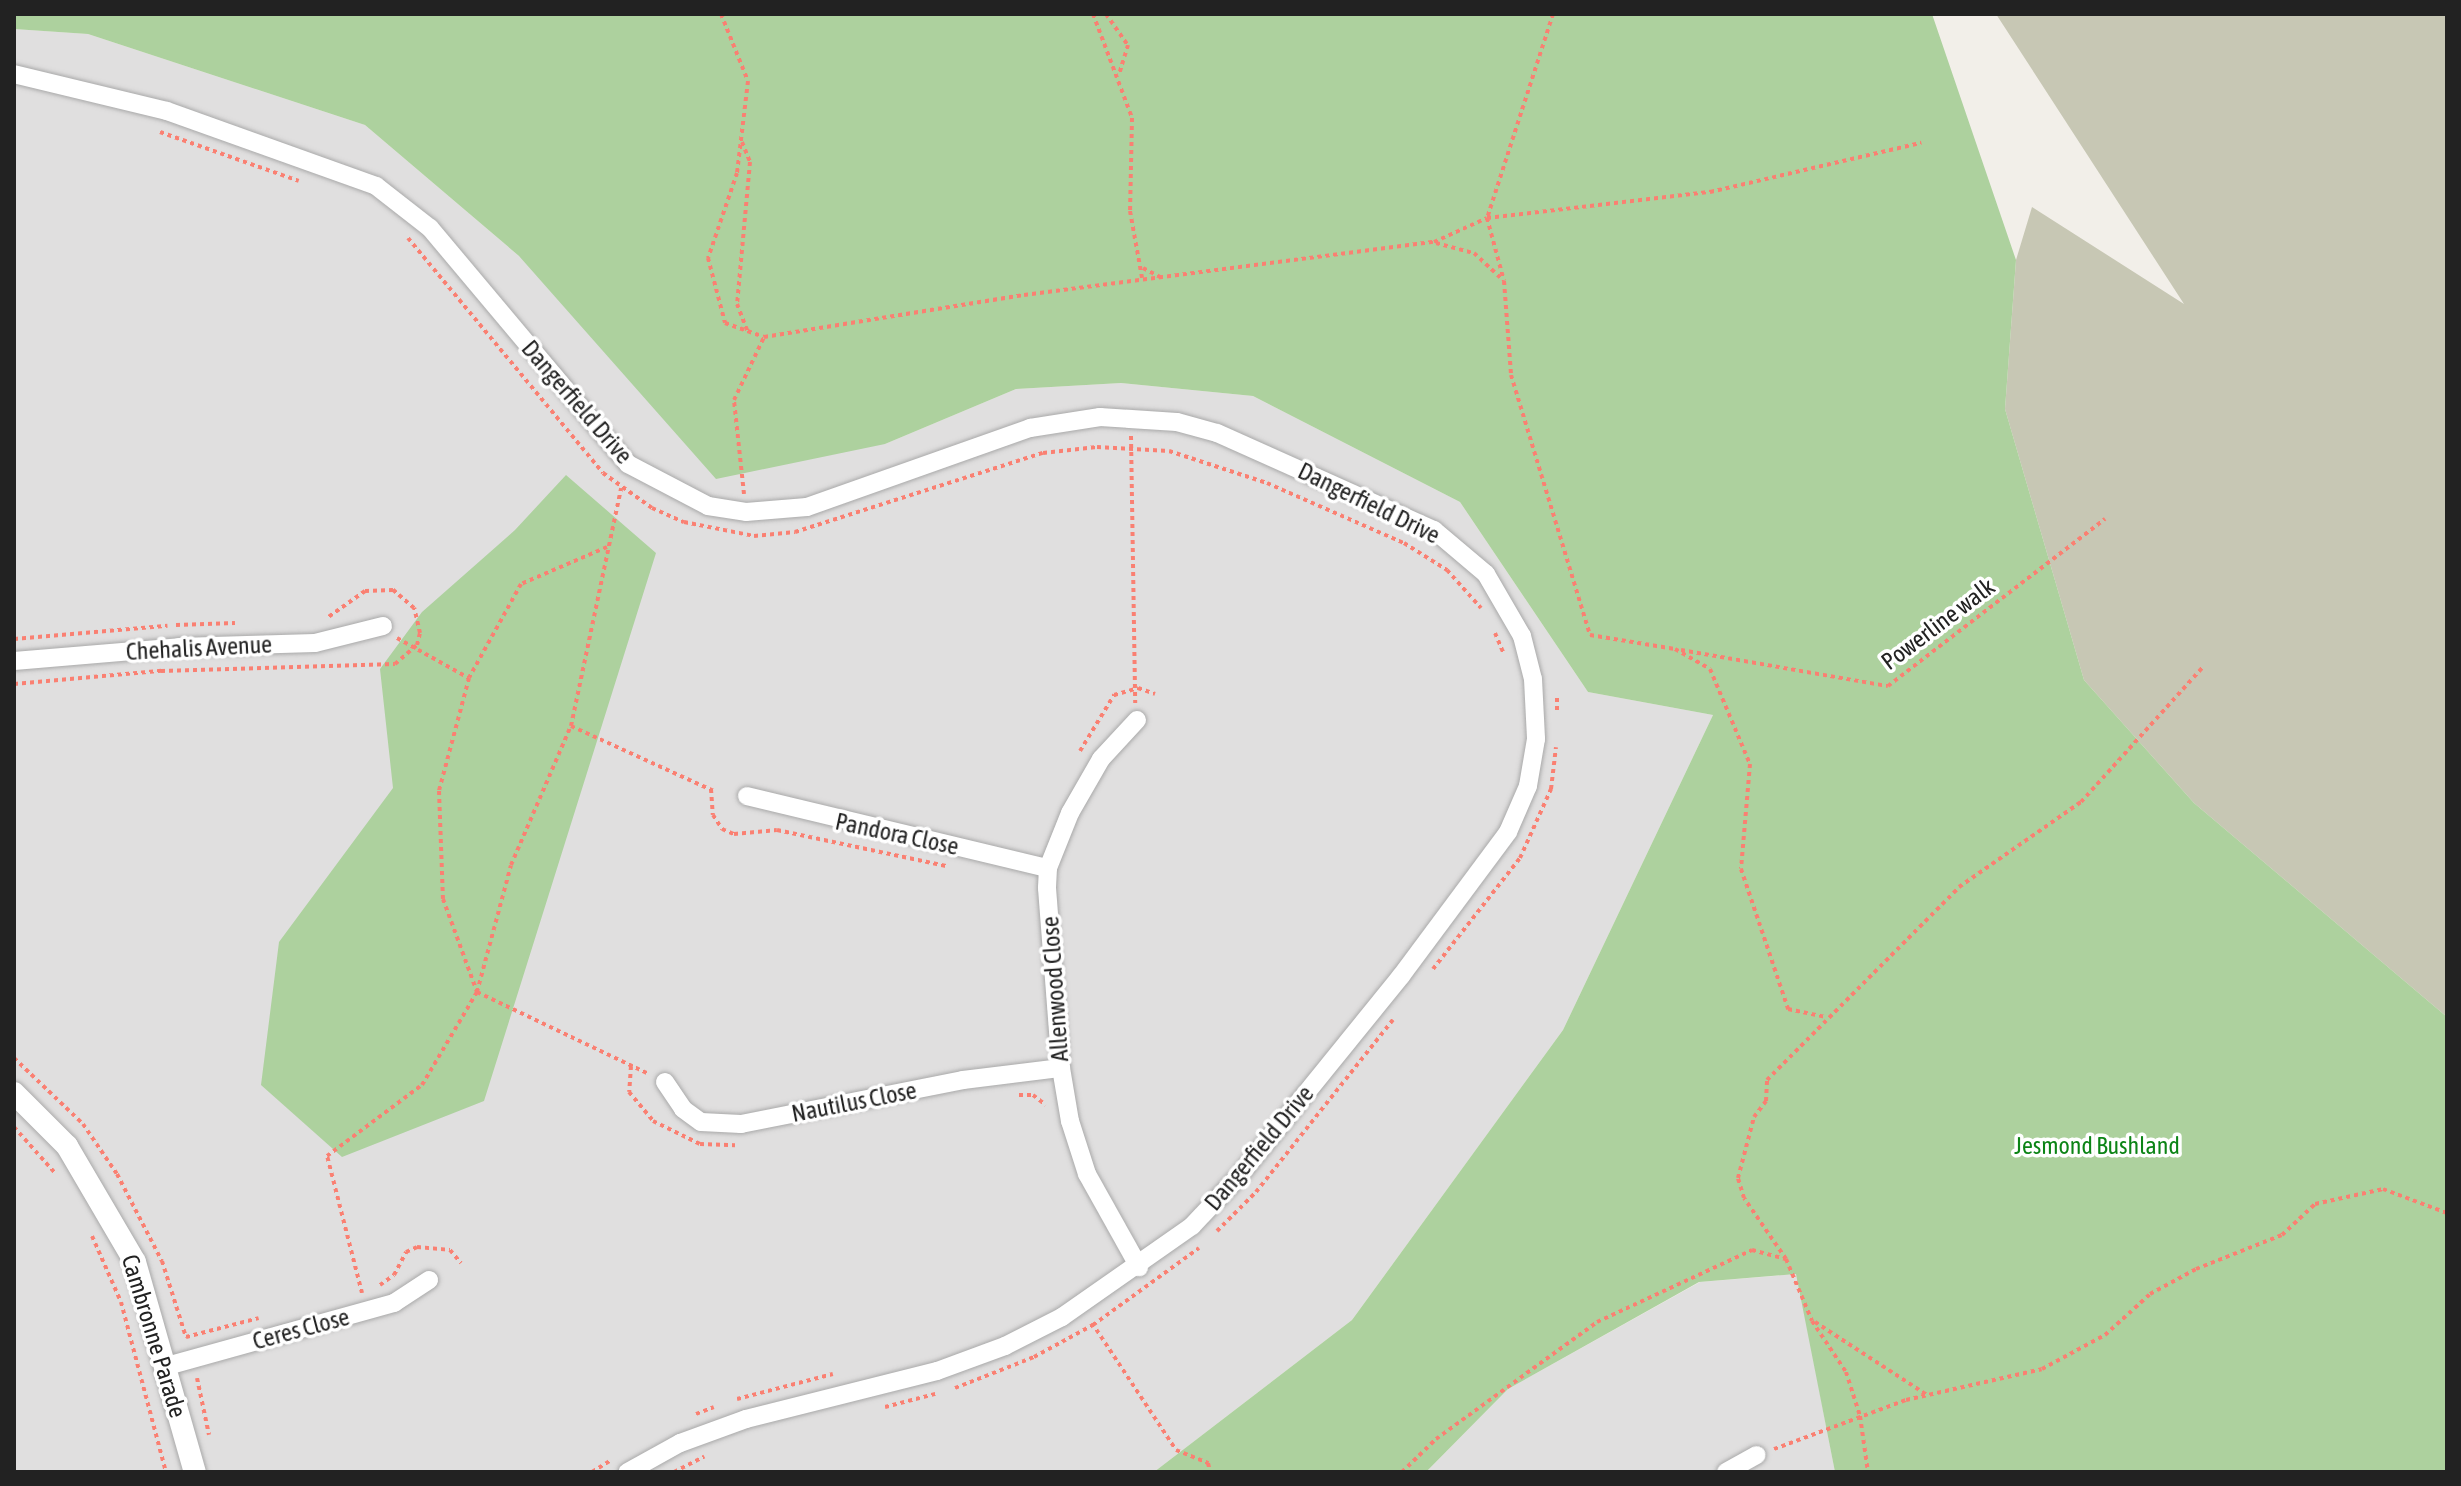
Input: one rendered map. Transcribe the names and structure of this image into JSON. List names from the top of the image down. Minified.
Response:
{"streets":{"street":["Dangerfield Drive","Chehalis Avenue","Pandora Close","Allenwood Close","Nautilus Close","Ceres Close","Cambronne Parade"],"path":["Powerline walk"]},"crossings":[["Dangerfield Drive","Allenwood Close"],["Pandora Close","Allenwood Close"],["Allenwood Close","Nautilus Close"],["Ceres Close","Cambronne Parade"]],"parks":["Jesmond Bushland"]}
